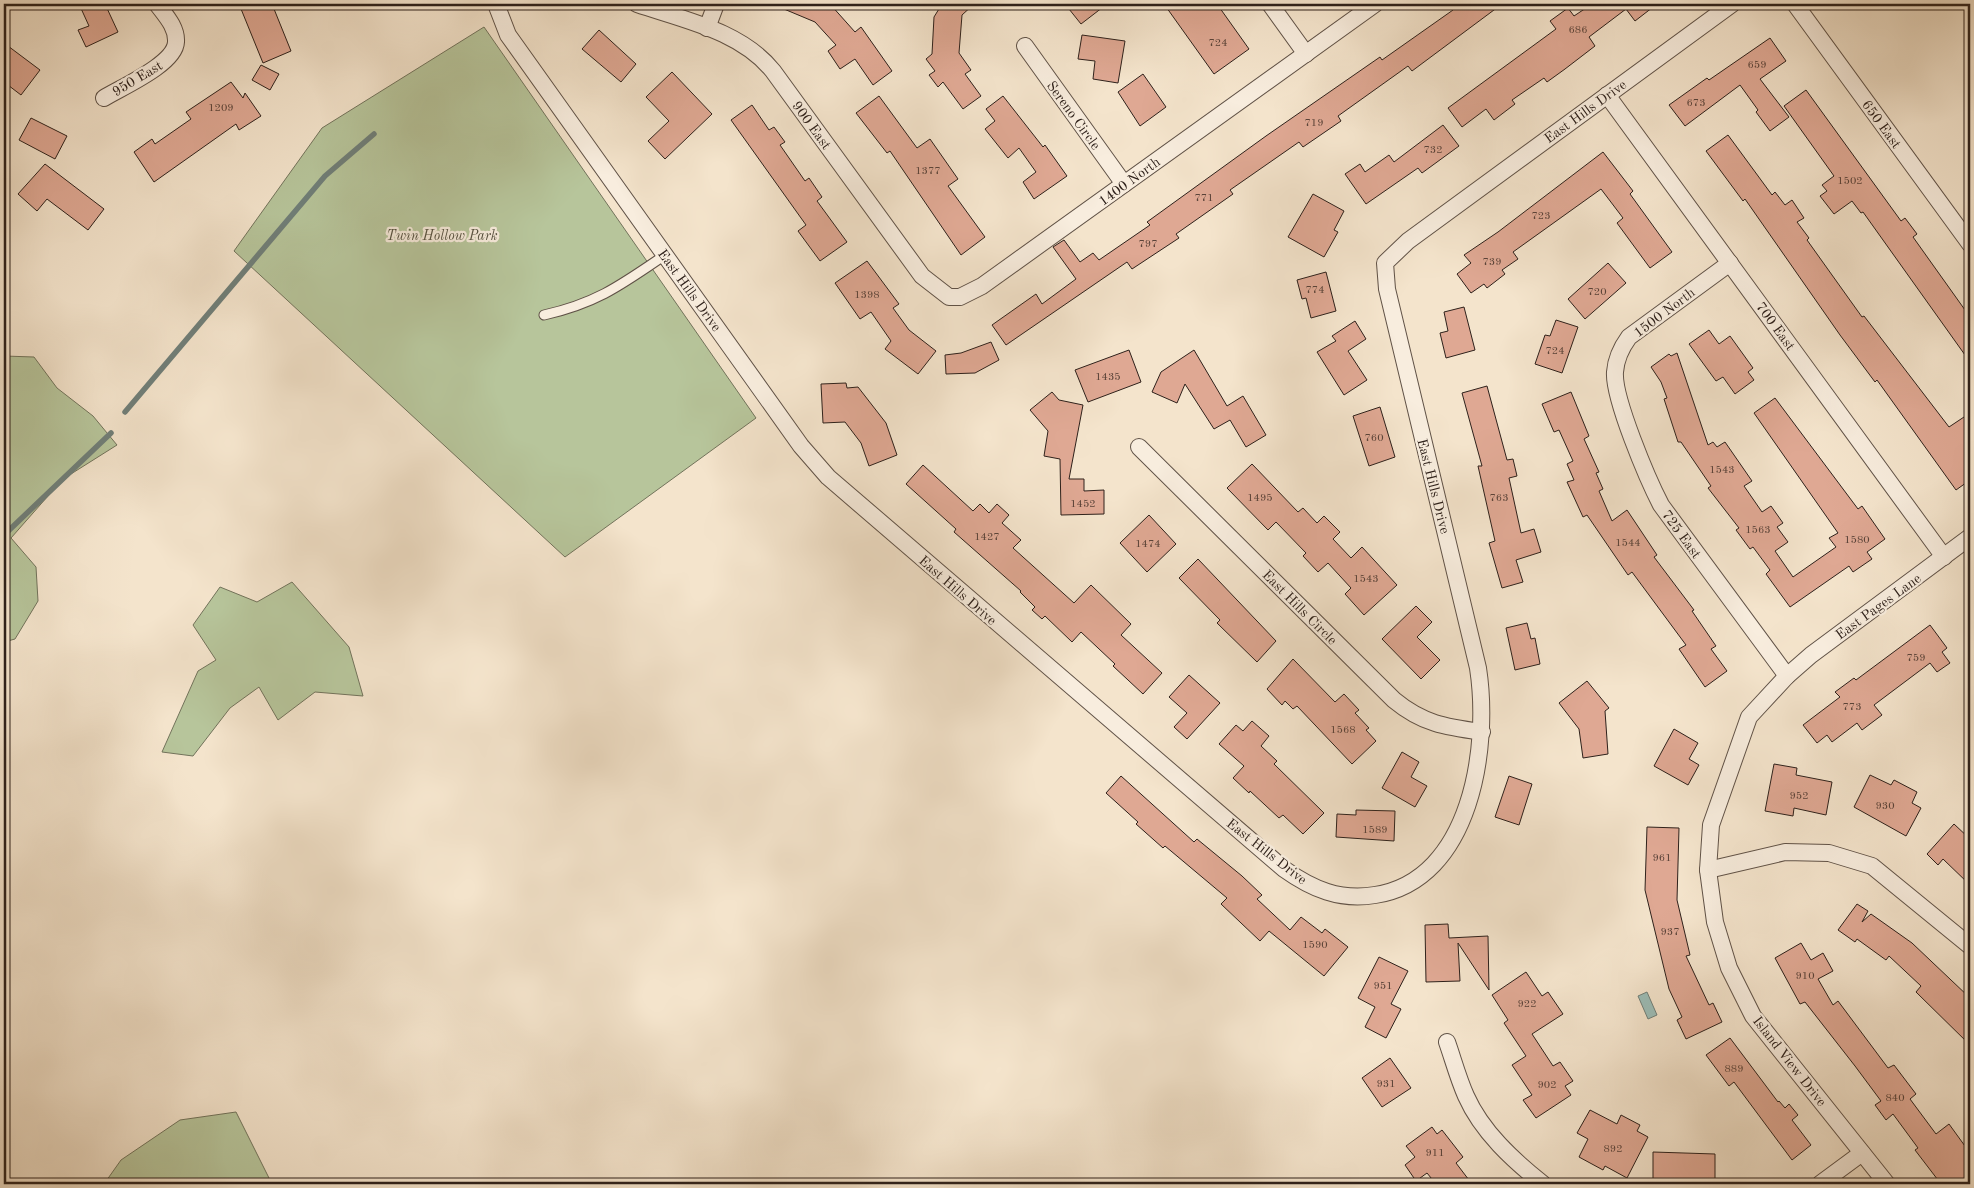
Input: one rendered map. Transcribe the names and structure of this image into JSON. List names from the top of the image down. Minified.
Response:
{"streets":{"street":["950 East","East Hills Drive","Sereno Circle","650 East","900 East","1400 North","1500 North","700 East","725 East","East Pages Lane","East Hills Circle","Island View Drive"]},"crossings":[["East Hills Drive","700 East"],["East Hills Drive","East Hills Circle"],["Sereno Circle","1400 North"],["900 East","1400 North"],["1500 North","700 East"],["1500 North","725 East"],["700 East","East Pages Lane"],["725 East","East Pages Lane"],["725 East","Island View Drive"],["East Pages Lane","Island View Drive"]],"parks":["Twin Hollow Park"],"house_numbers":["686","724","659","673","1209","719","732","1377","1502","771","723","797","739","774","720","1398","724","1435","760","1543","1495","763","1452","1563","1427","1580","1544","1474","1543","759","773","1568","952","930","1589","961","937","1590","910","951","922","889","931","902","840","892","911"]}
